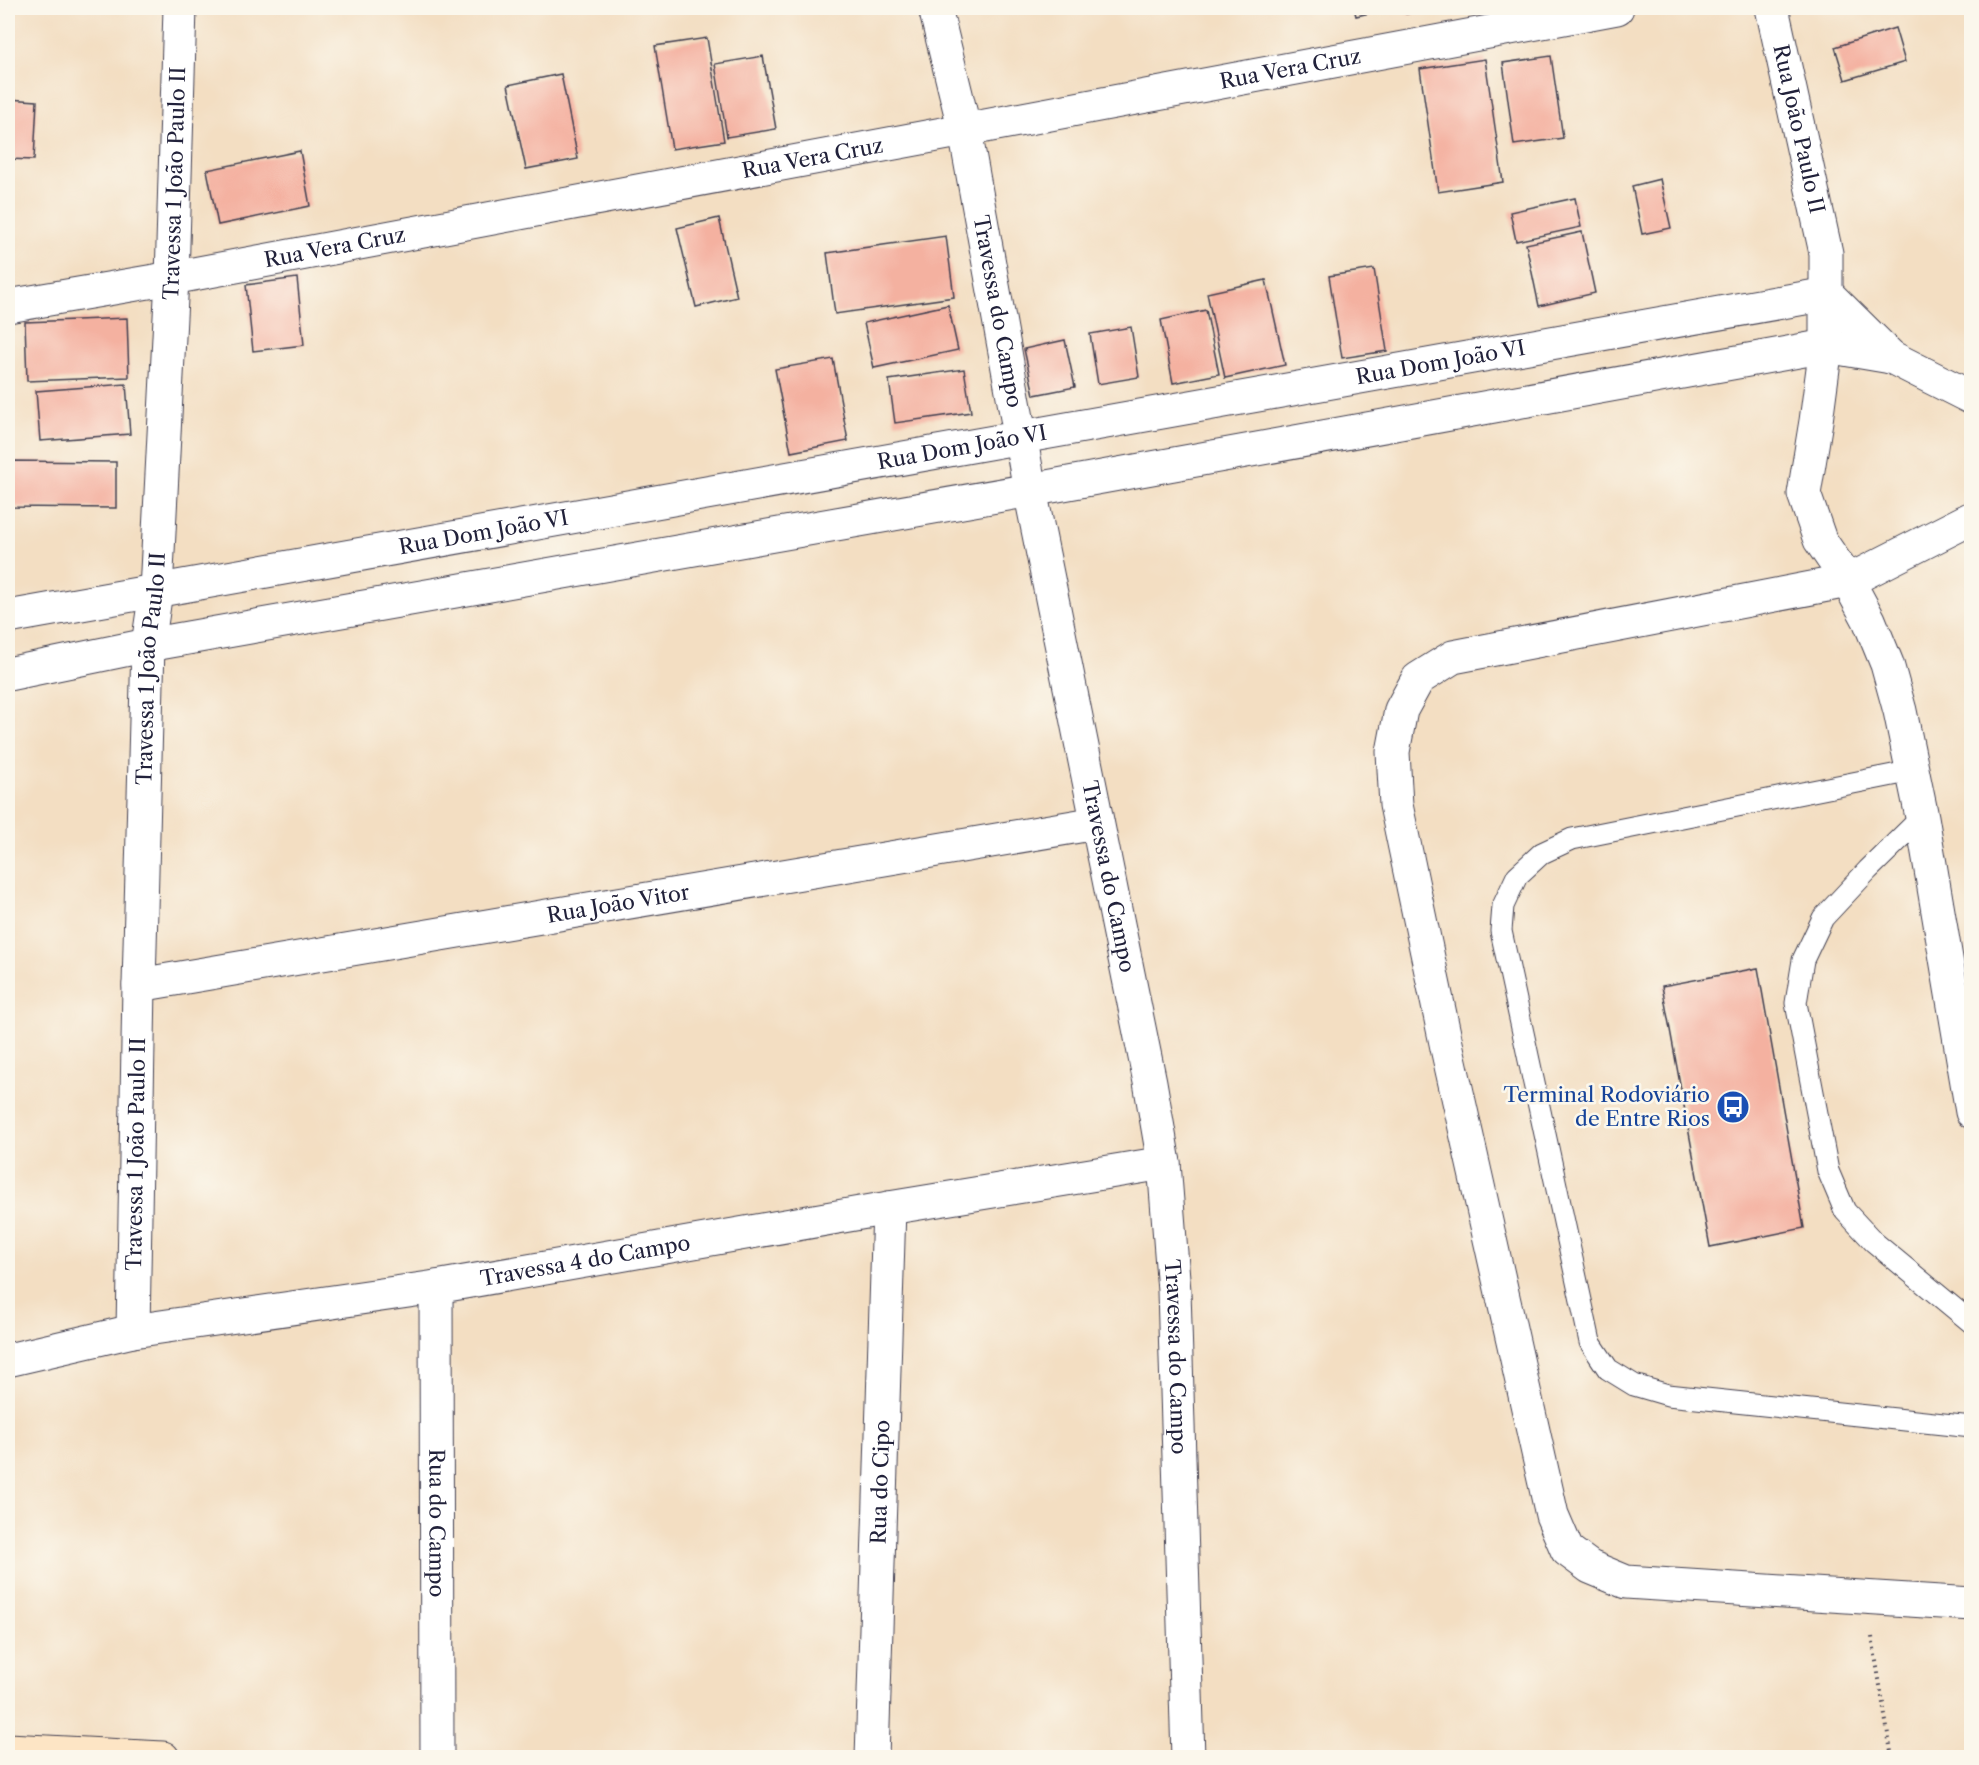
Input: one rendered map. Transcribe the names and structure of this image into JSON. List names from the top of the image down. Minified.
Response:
{"streets":{"street":["Rua Vera Cruz","Rua João Paulo II","Travessa 1 João Paulo II","Travessa do Campo","Rua Dom João VI","Rua João Vitor","Travessa 4 do Campo","Rua do Cipo","Rua do Campo"]},"crossings":[["Rua Vera Cruz","Travessa 1 João Paulo II"],["Rua Vera Cruz","Travessa do Campo"],["Rua João Paulo II","Rua Dom João VI"],["Travessa 1 João Paulo II","Rua Dom João VI"],["Travessa 1 João Paulo II","Rua João Vitor"],["Travessa 1 João Paulo II","Travessa 4 do Campo"],["Travessa do Campo","Rua Dom João VI"],["Travessa do Campo","Rua João Vitor"],["Travessa do Campo","Travessa 4 do Campo"],["Travessa 4 do Campo","Rua do Cipo"],["Travessa 4 do Campo","Rua do Campo"]],"places":{"bus stop":["Terminal Rodoviário de Entre Rios"]}}
